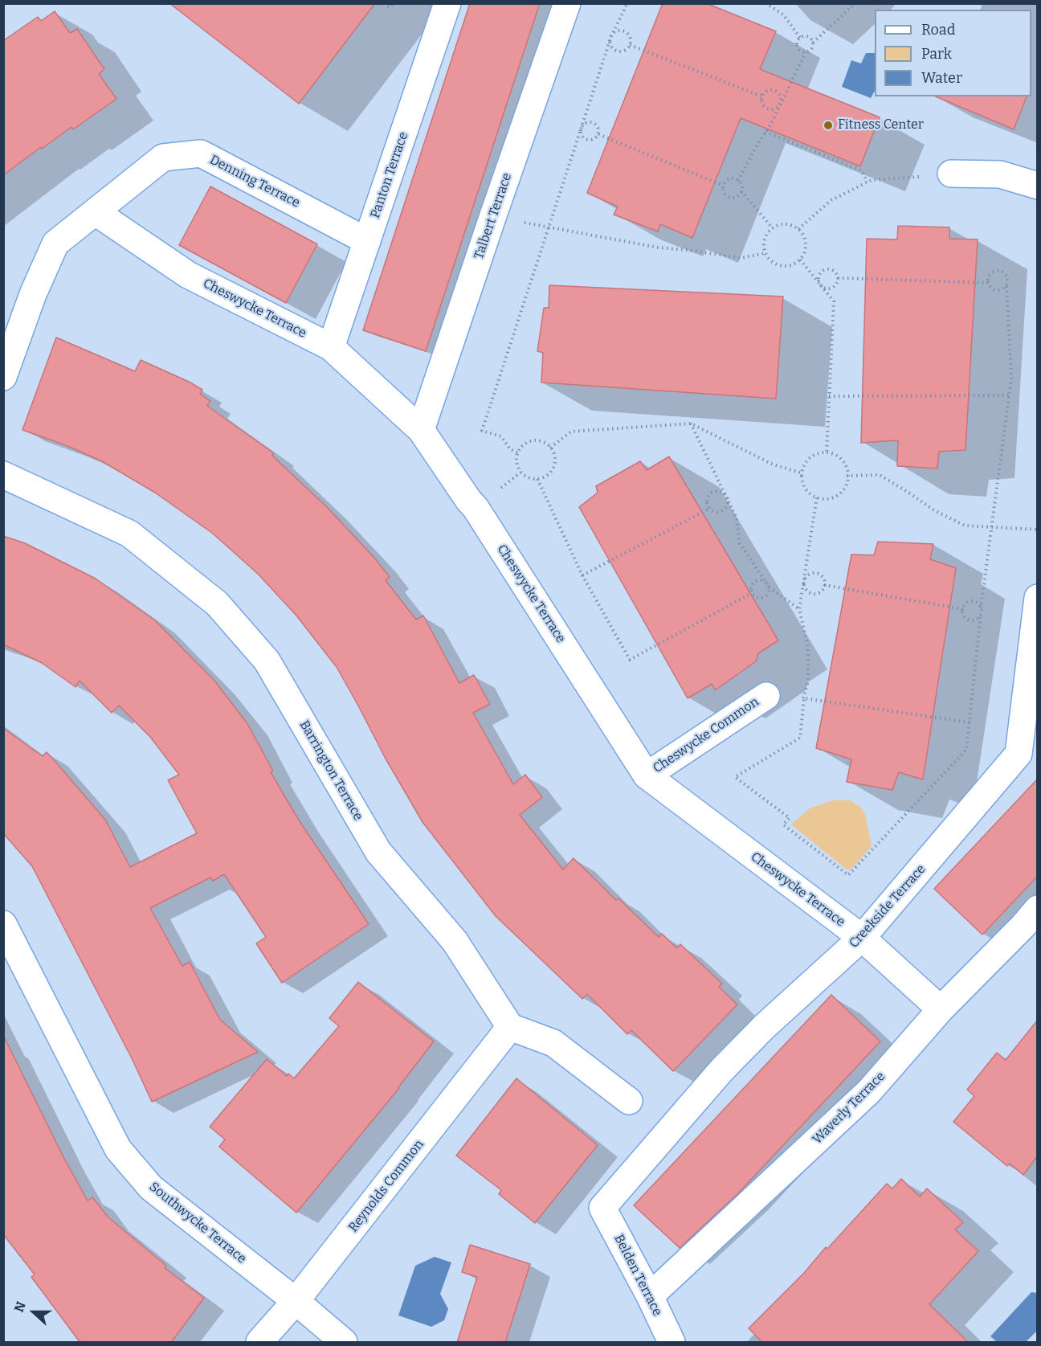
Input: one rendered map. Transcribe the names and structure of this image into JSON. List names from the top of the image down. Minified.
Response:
{"streets":{"street":["Panton Terrace","Denning Terrace","Talbert Terrace","Cheswycke Terrace","Cheswycke Common","Barrington Terrace","Creekside Terrace","Waverly Terrace","Reynolds Common","Southwycke Terrace","Belden Terrace"]},"crossings":[["Panton Terrace","Denning Terrace"],["Panton Terrace","Cheswycke Terrace"],["Denning Terrace","Cheswycke Terrace"],["Talbert Terrace","Cheswycke Terrace"],["Cheswycke Terrace","Cheswycke Common"],["Cheswycke Terrace","Creekside Terrace"],["Cheswycke Terrace","Waverly Terrace"],["Barrington Terrace","Reynolds Common"],["Creekside Terrace","Belden Terrace"],["Waverly Terrace","Belden Terrace"],["Reynolds Common","Southwycke Terrace"]],"places":["Fitness Center"],"legend":["Road","Park","Water"],"north":"left"}
